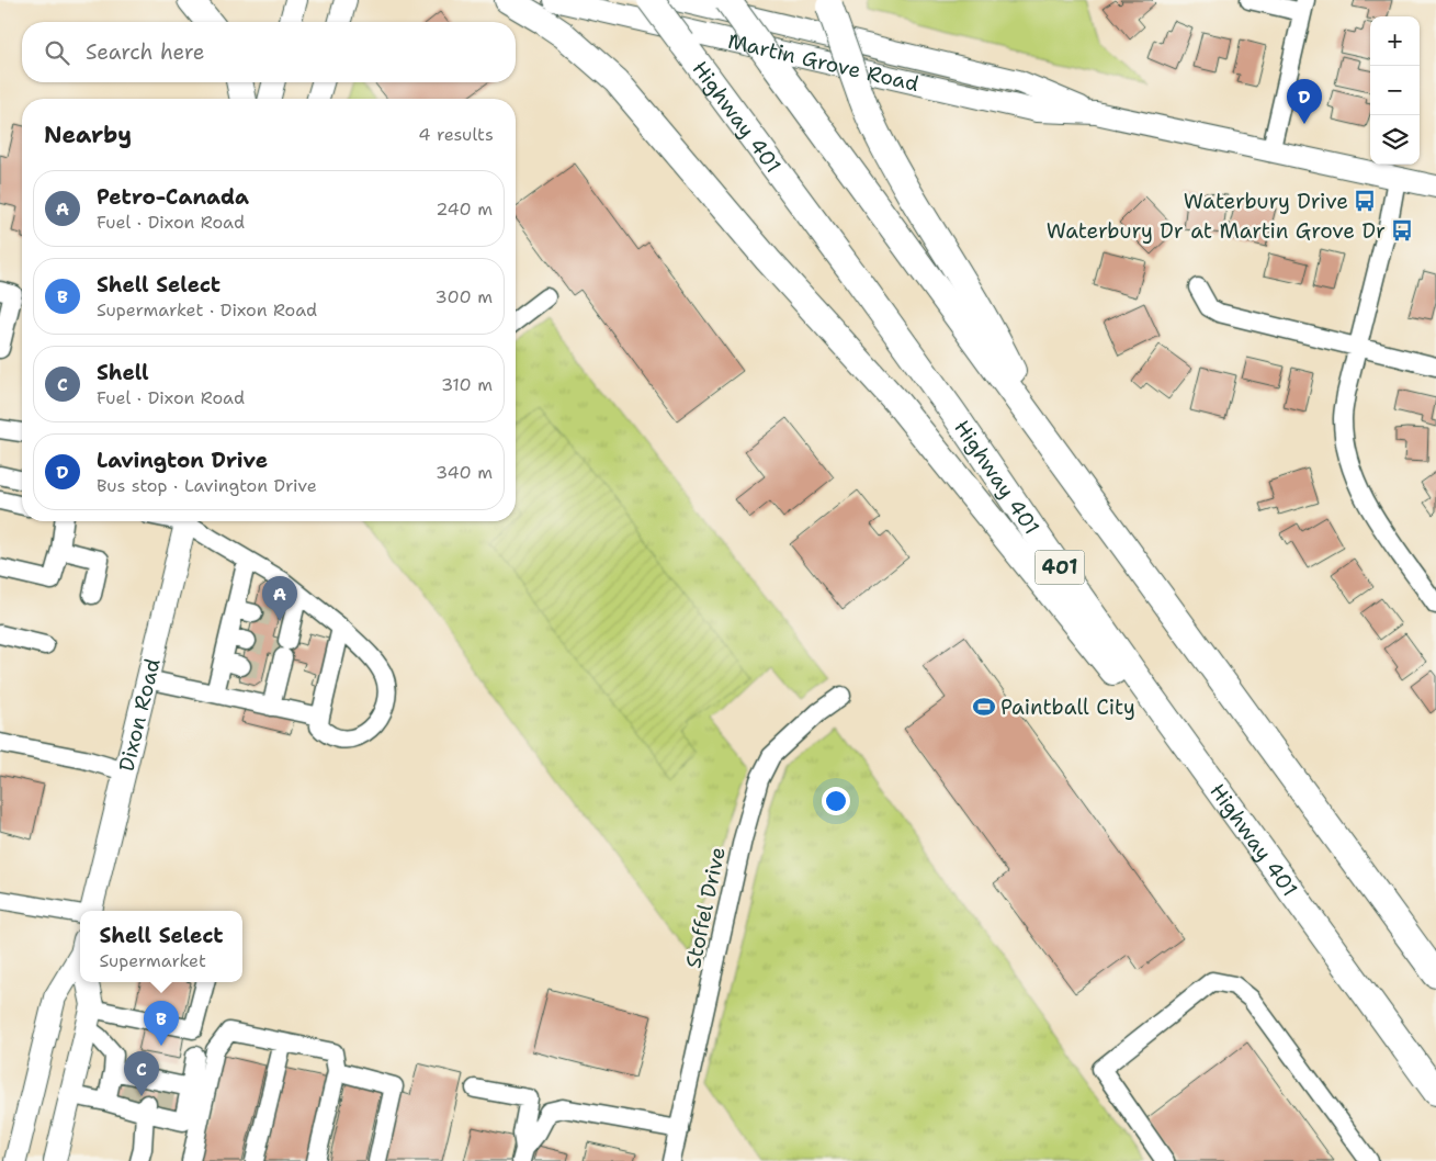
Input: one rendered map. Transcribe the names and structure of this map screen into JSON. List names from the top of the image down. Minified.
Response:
{"streets":{"highway":["Highway 401","401"],"main road":["Martin Grove Road","Dixon Road"],"street":["Stoffel Drive"]},"places":{"bus stop":["Waterbury Drive","Waterbury Dr at Martin Grove Dr"],"sports":["Paintball City"]},"page":{"map_buttons":["+","−"],"search":"Search here","pins":["D","A","B","C"],"heading":["Nearby","4 results"],"list":[{"mark":"A","name":"Petro-Canada","note":"Fuel · Dixon Road","value":"240 m"},{"mark":"B","name":"Shell Select","note":"Supermarket · Dixon Road","value":"300 m"},{"mark":"C","name":"Shell","note":"Fuel · Dixon Road","value":"310 m"},{"mark":"D","name":"Lavington Drive","note":"Bus stop · Lavington Drive","value":"340 m"}],"popup":["Shell Select","Supermarket"]}}
